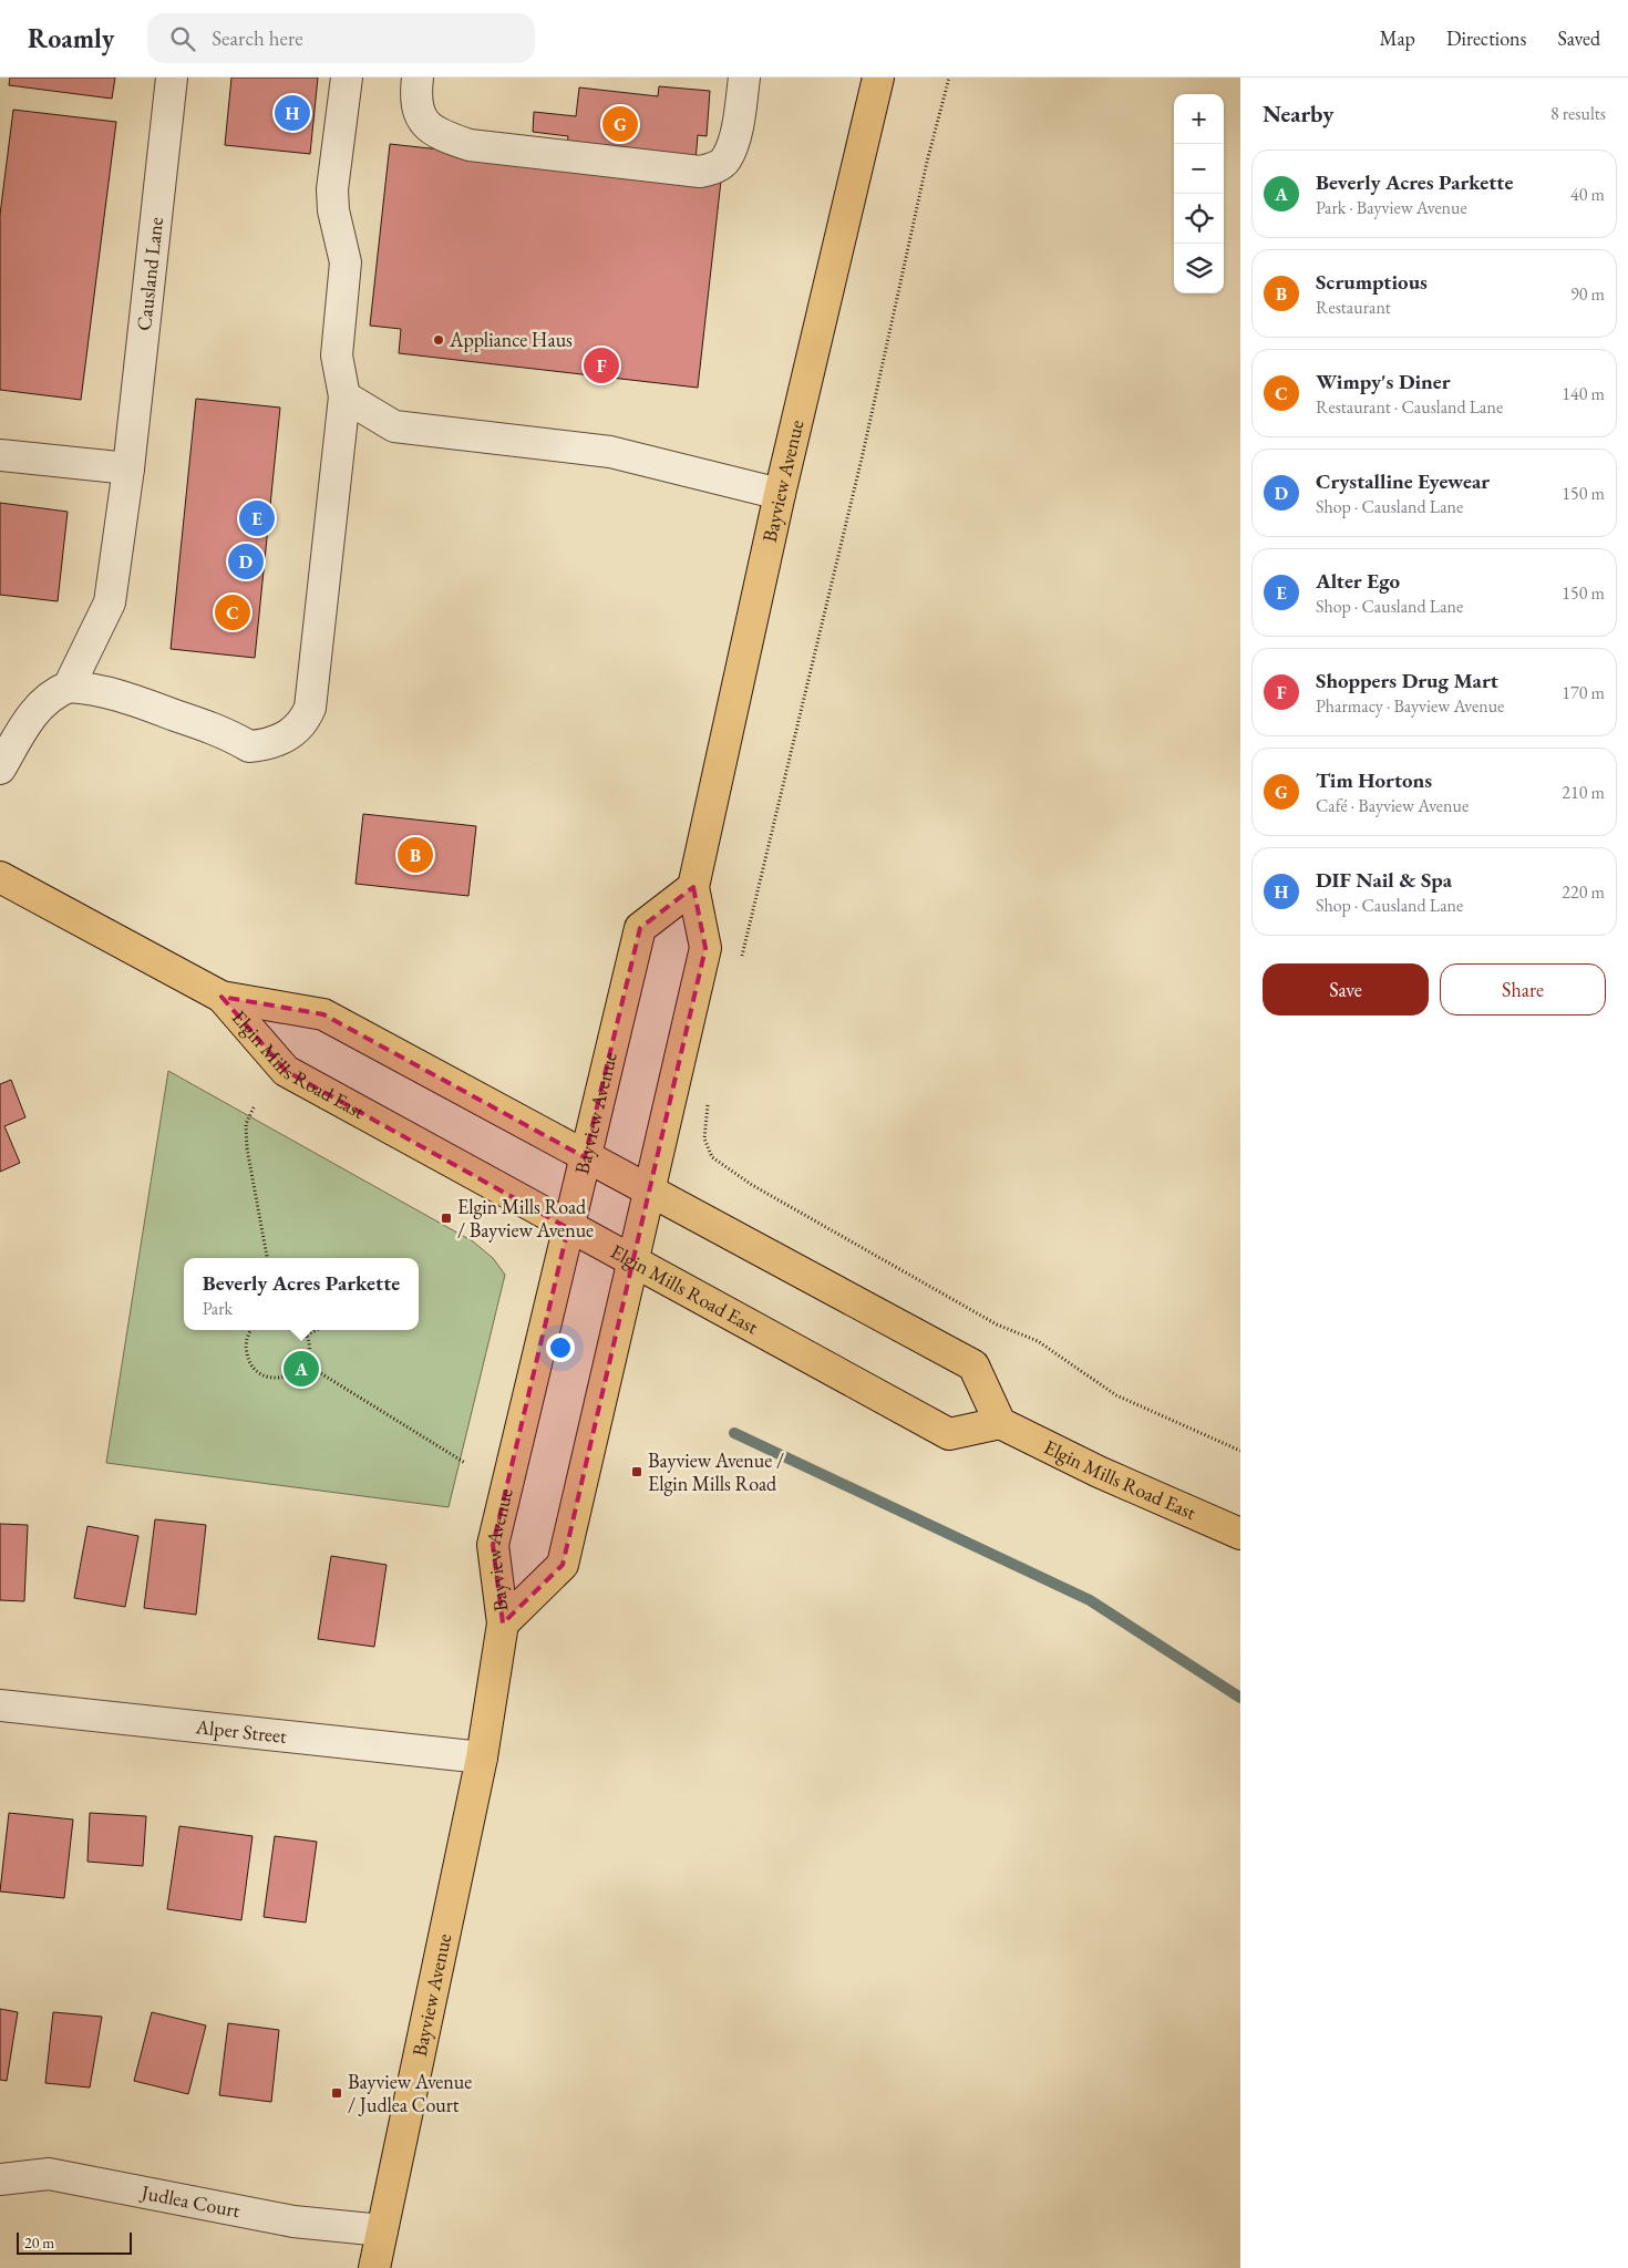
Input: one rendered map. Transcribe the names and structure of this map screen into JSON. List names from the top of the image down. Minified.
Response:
{"streets":{"main road":["Bayview Avenue","Elgin Mills Road East"],"street":["Causland Lane","Alper Street","Judlea Court"]},"crossings":[["Bayview Avenue","Elgin Mills Road East"],["Bayview Avenue","Alper Street"],["Bayview Avenue","Judlea Court"]],"places":{"other":["Appliance Haus"],"transit":["Elgin Mills Road / Bayview Avenue","Bayview Avenue / Elgin Mills Road","Bayview Avenue / Judlea Court"]},"scale_bar":"20 m","page":{"header":"Roamly","search":"Search here","nav":["Map","Directions","Saved"],"heading":["Nearby","8 results"],"pins":["H","G","F","E","D","C","B","A"],"map_buttons":["+","−"],"list":[{"mark":"A","name":"Beverly Acres Parkette","note":"Park · Bayview Avenue","value":"40 m"},{"mark":"B","name":"Scrumptious","note":"Restaurant","value":"90 m"},{"mark":"C","name":"Wimpy's Diner","note":"Restaurant · Causland Lane","value":"140 m"},{"mark":"D","name":"Crystalline Eyewear","note":"Shop · Causland Lane","value":"150 m"},{"mark":"E","name":"Alter Ego","note":"Shop · Causland Lane","value":"150 m"},{"mark":"F","name":"Shoppers Drug Mart","note":"Pharmacy · Bayview Avenue","value":"170 m"},{"mark":"G","name":"Tim Hortons","note":"Café · Bayview Avenue","value":"210 m"},{"mark":"H","name":"DIF Nail & Spa","note":"Shop · Causland Lane","value":"220 m"}],"buttons":["Save","Share"],"popup":["Beverly Acres Parkette","Park"],"scale":"20 m"}}
